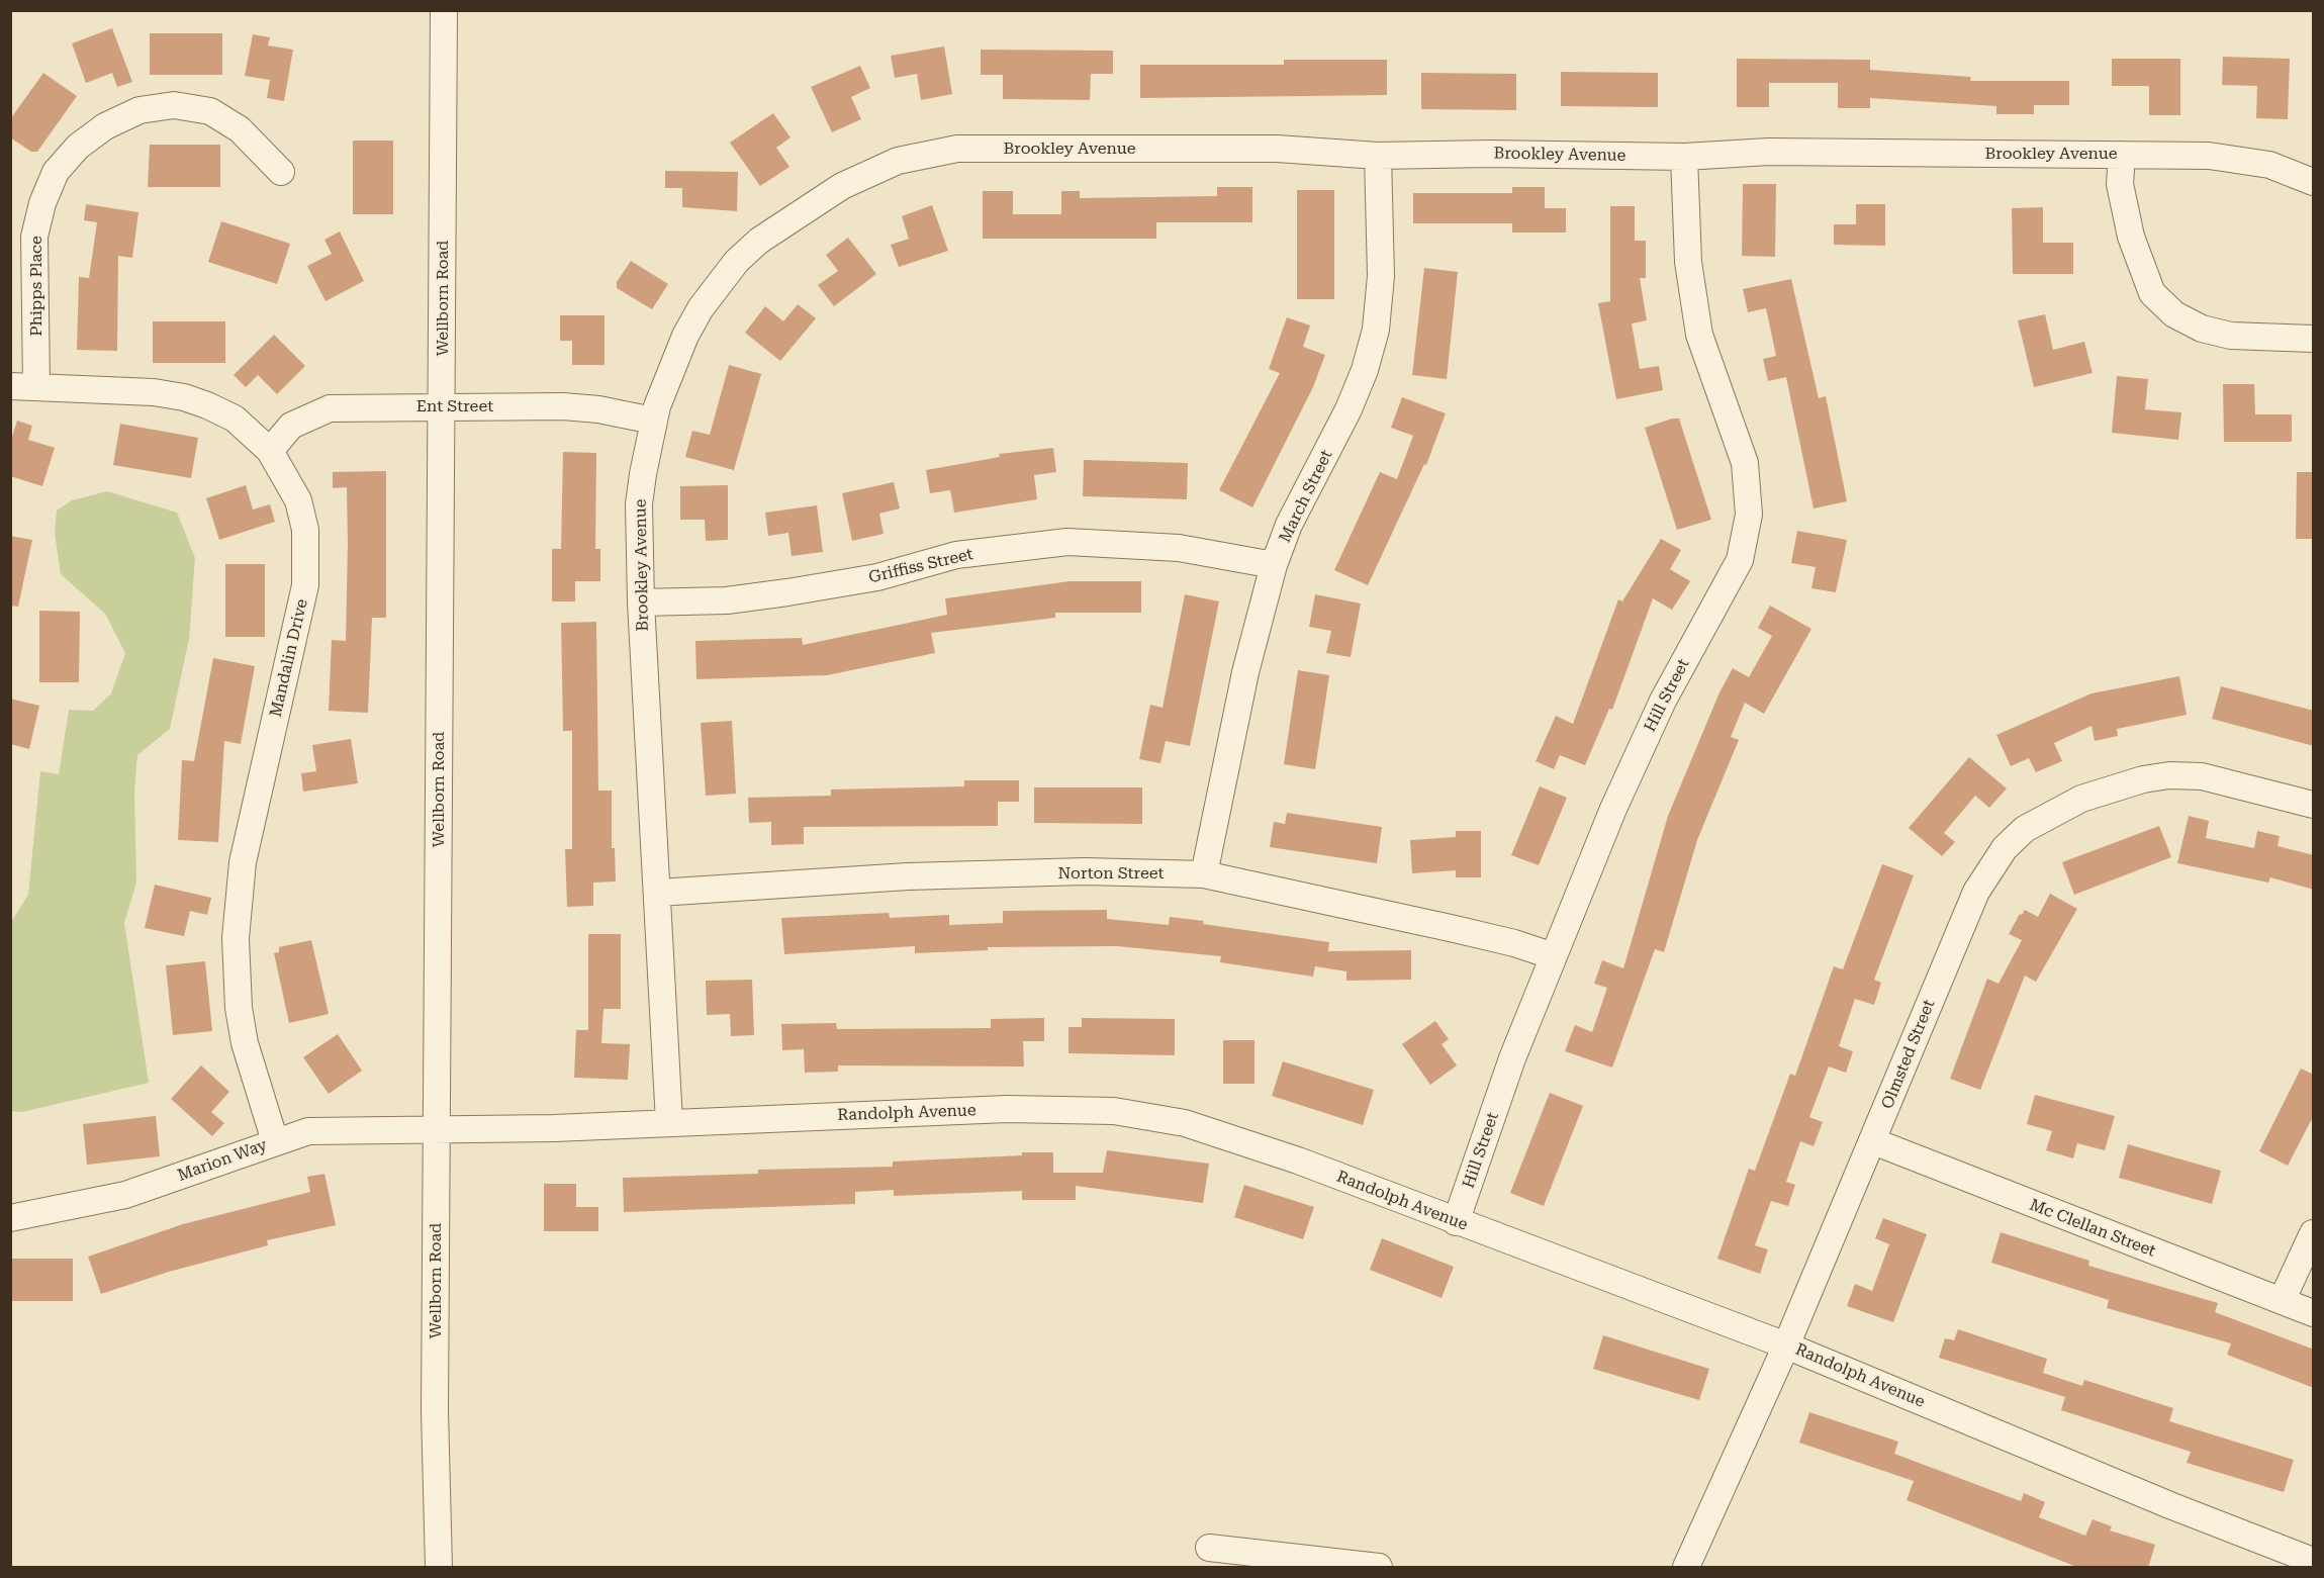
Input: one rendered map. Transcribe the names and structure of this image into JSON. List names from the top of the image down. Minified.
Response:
{"streets":{"street":["Brookley Avenue","Phipps Place","Wellborn Road","Ent Street","March Street","Griffiss Street","Mandalin Drive","Hill Street","Norton Street","Olmsted Street","Randolph Avenue","Marion Way","Mc Clellan Street"]},"crossings":[["Brookley Avenue","Ent Street"],["Brookley Avenue","March Street"],["Brookley Avenue","Griffiss Street"],["Brookley Avenue","Hill Street"],["Brookley Avenue","Norton Street"],["Brookley Avenue","Randolph Avenue"],["Phipps Place","Mandalin Drive"],["Wellborn Road","Ent Street"],["Wellborn Road","Randolph Avenue"],["Wellborn Road","Marion Way"],["Ent Street","Mandalin Drive"],["March Street","Griffiss Street"],["March Street","Norton Street"],["Mandalin Drive","Marion Way"],["Hill Street","Norton Street"],["Hill Street","Randolph Avenue"],["Olmsted Street","Randolph Avenue"],["Olmsted Street","Mc Clellan Street"],["Randolph Avenue","Marion Way"]]}
